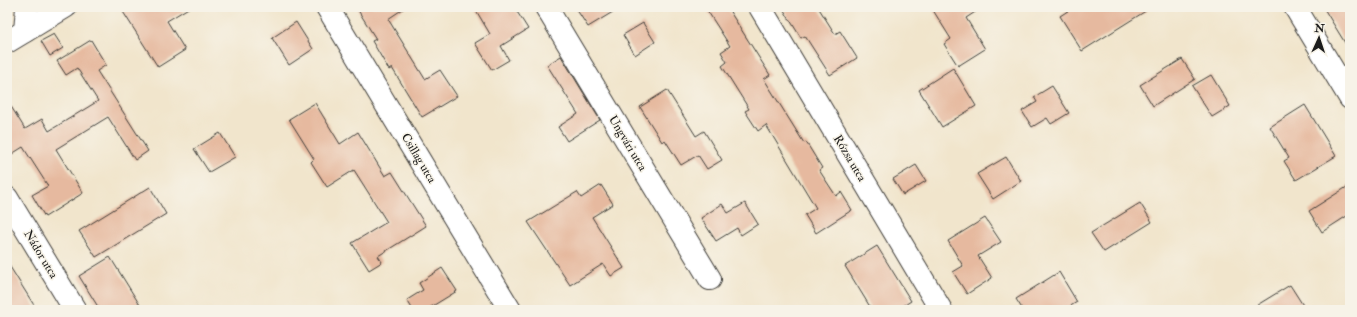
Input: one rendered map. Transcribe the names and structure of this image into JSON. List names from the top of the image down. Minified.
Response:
{"streets":{"street":["Ungvári utca","Csillag utca","Rózsa utca","Nádor utca"]},"north":"top"}
